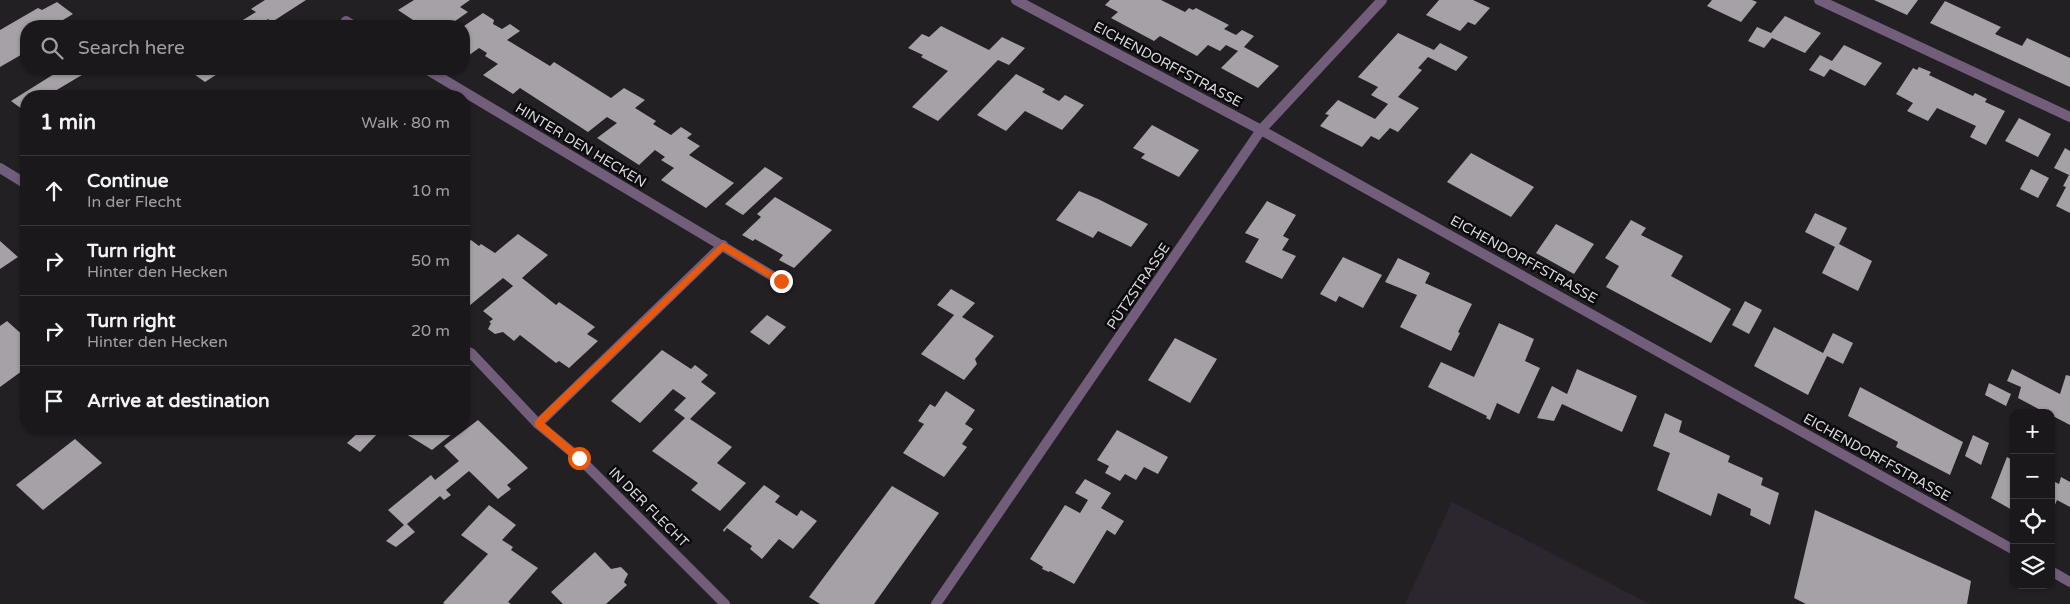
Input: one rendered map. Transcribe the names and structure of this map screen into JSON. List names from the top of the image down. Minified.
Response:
{"streets":{"street":["EICHENDORFFSTRASSE","HINTER DEN HECKEN","PÜTZSTRASSE","IN DER FLECHT"]},"crossings":[["EICHENDORFFSTRASSE","PÜTZSTRASSE"]],"page":{"search":"Search here","heading":["1 min","Walk · 80 m"],"list":[["Continue","In der Flecht","10 m"],["Turn right","Hinter den Hecken","50 m"],["Turn right","Hinter den Hecken","20 m"],"Arrive at destination"],"map_buttons":["+","−"]}}
